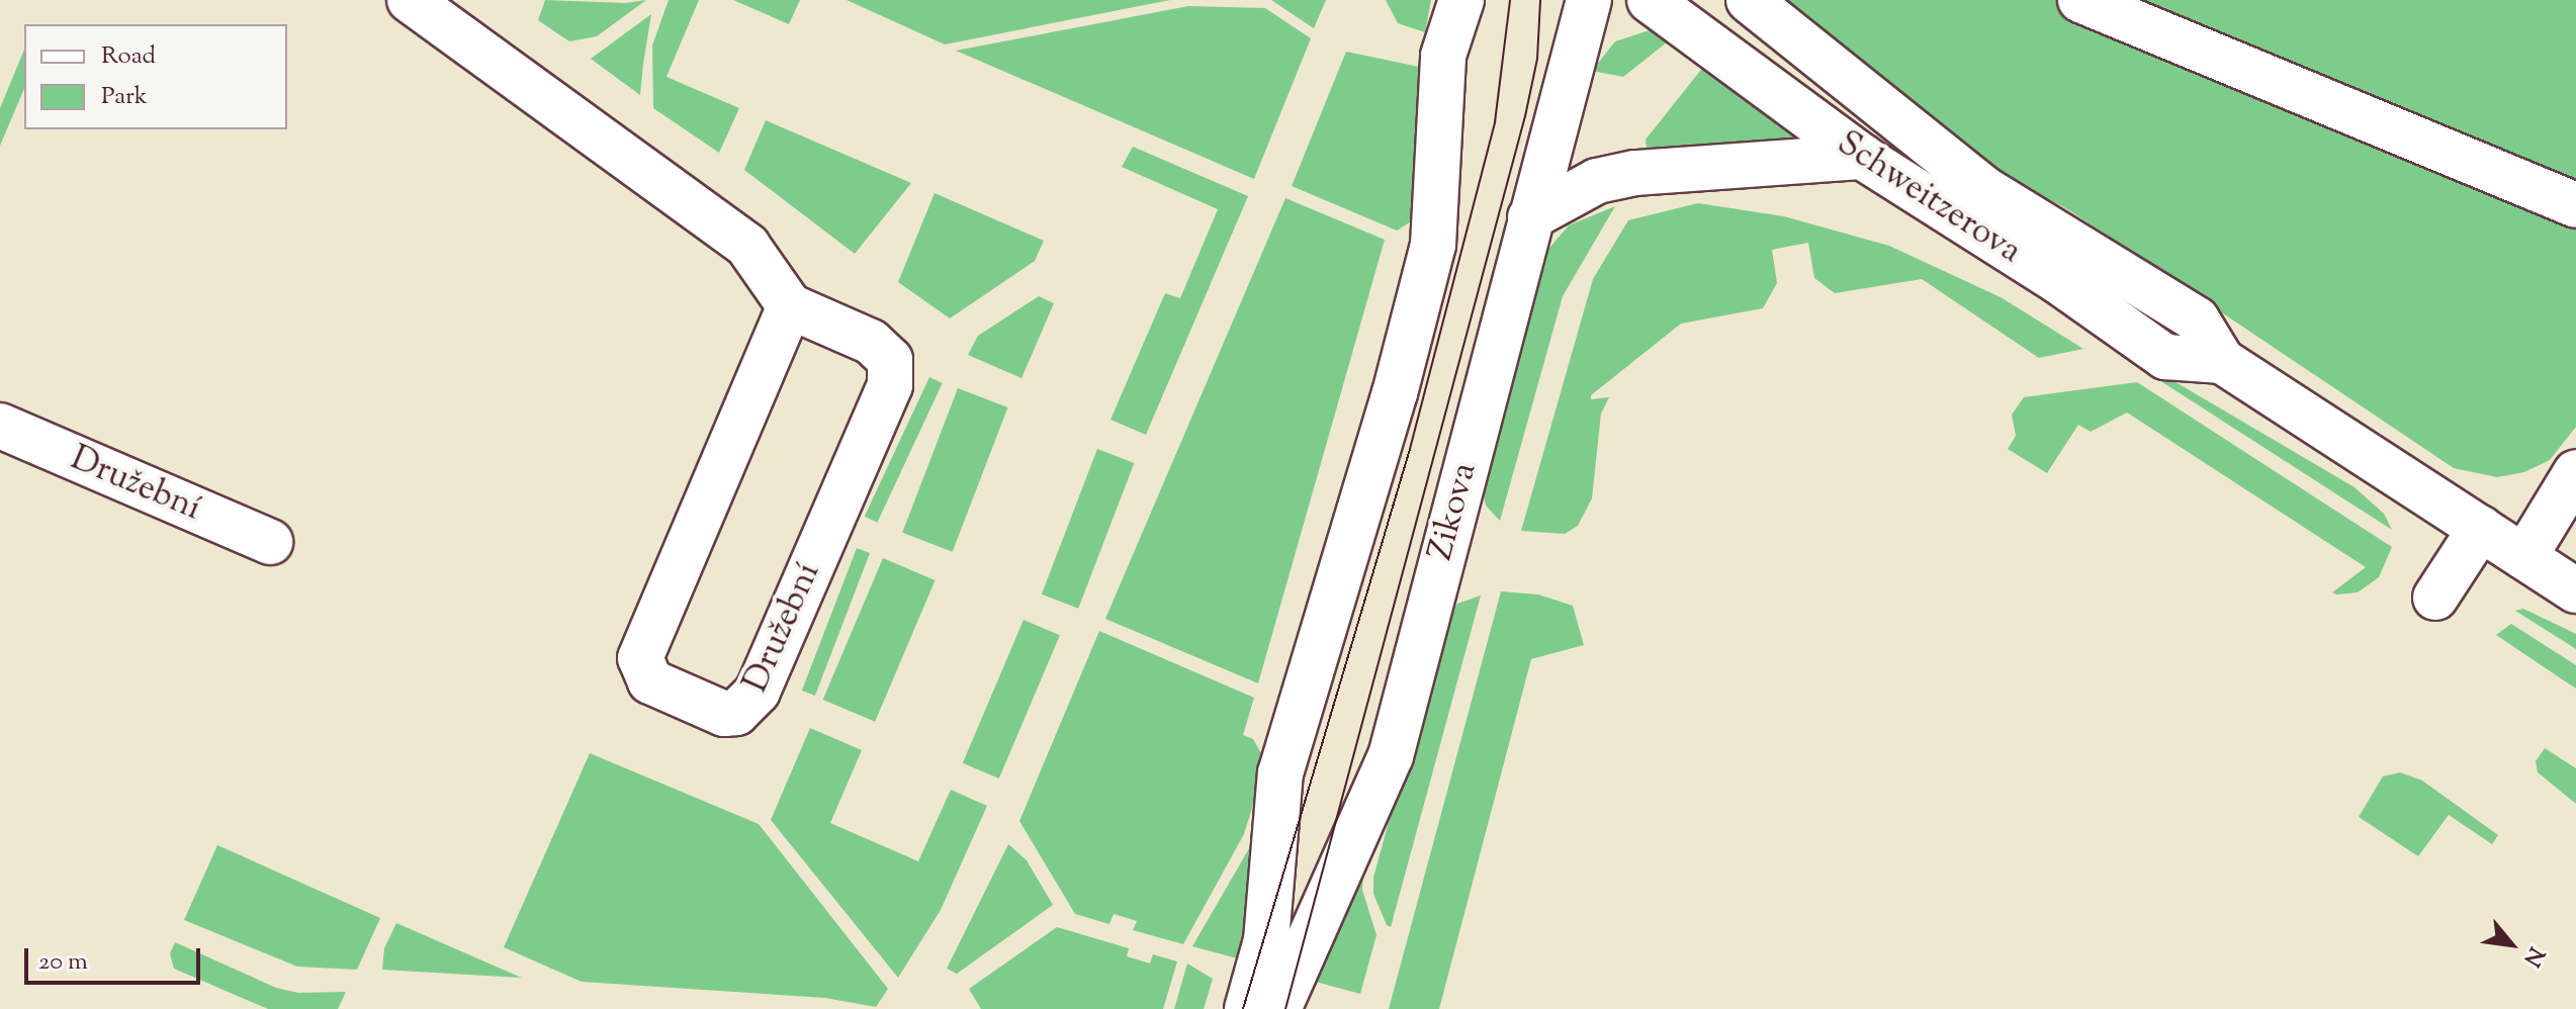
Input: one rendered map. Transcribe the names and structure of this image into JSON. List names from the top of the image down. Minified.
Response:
{"streets":{"street":["Schweitzerova","Družební","Zikova"]},"legend":["Road","Park"],"scale_bar":"20 m","north":"bottom right"}
